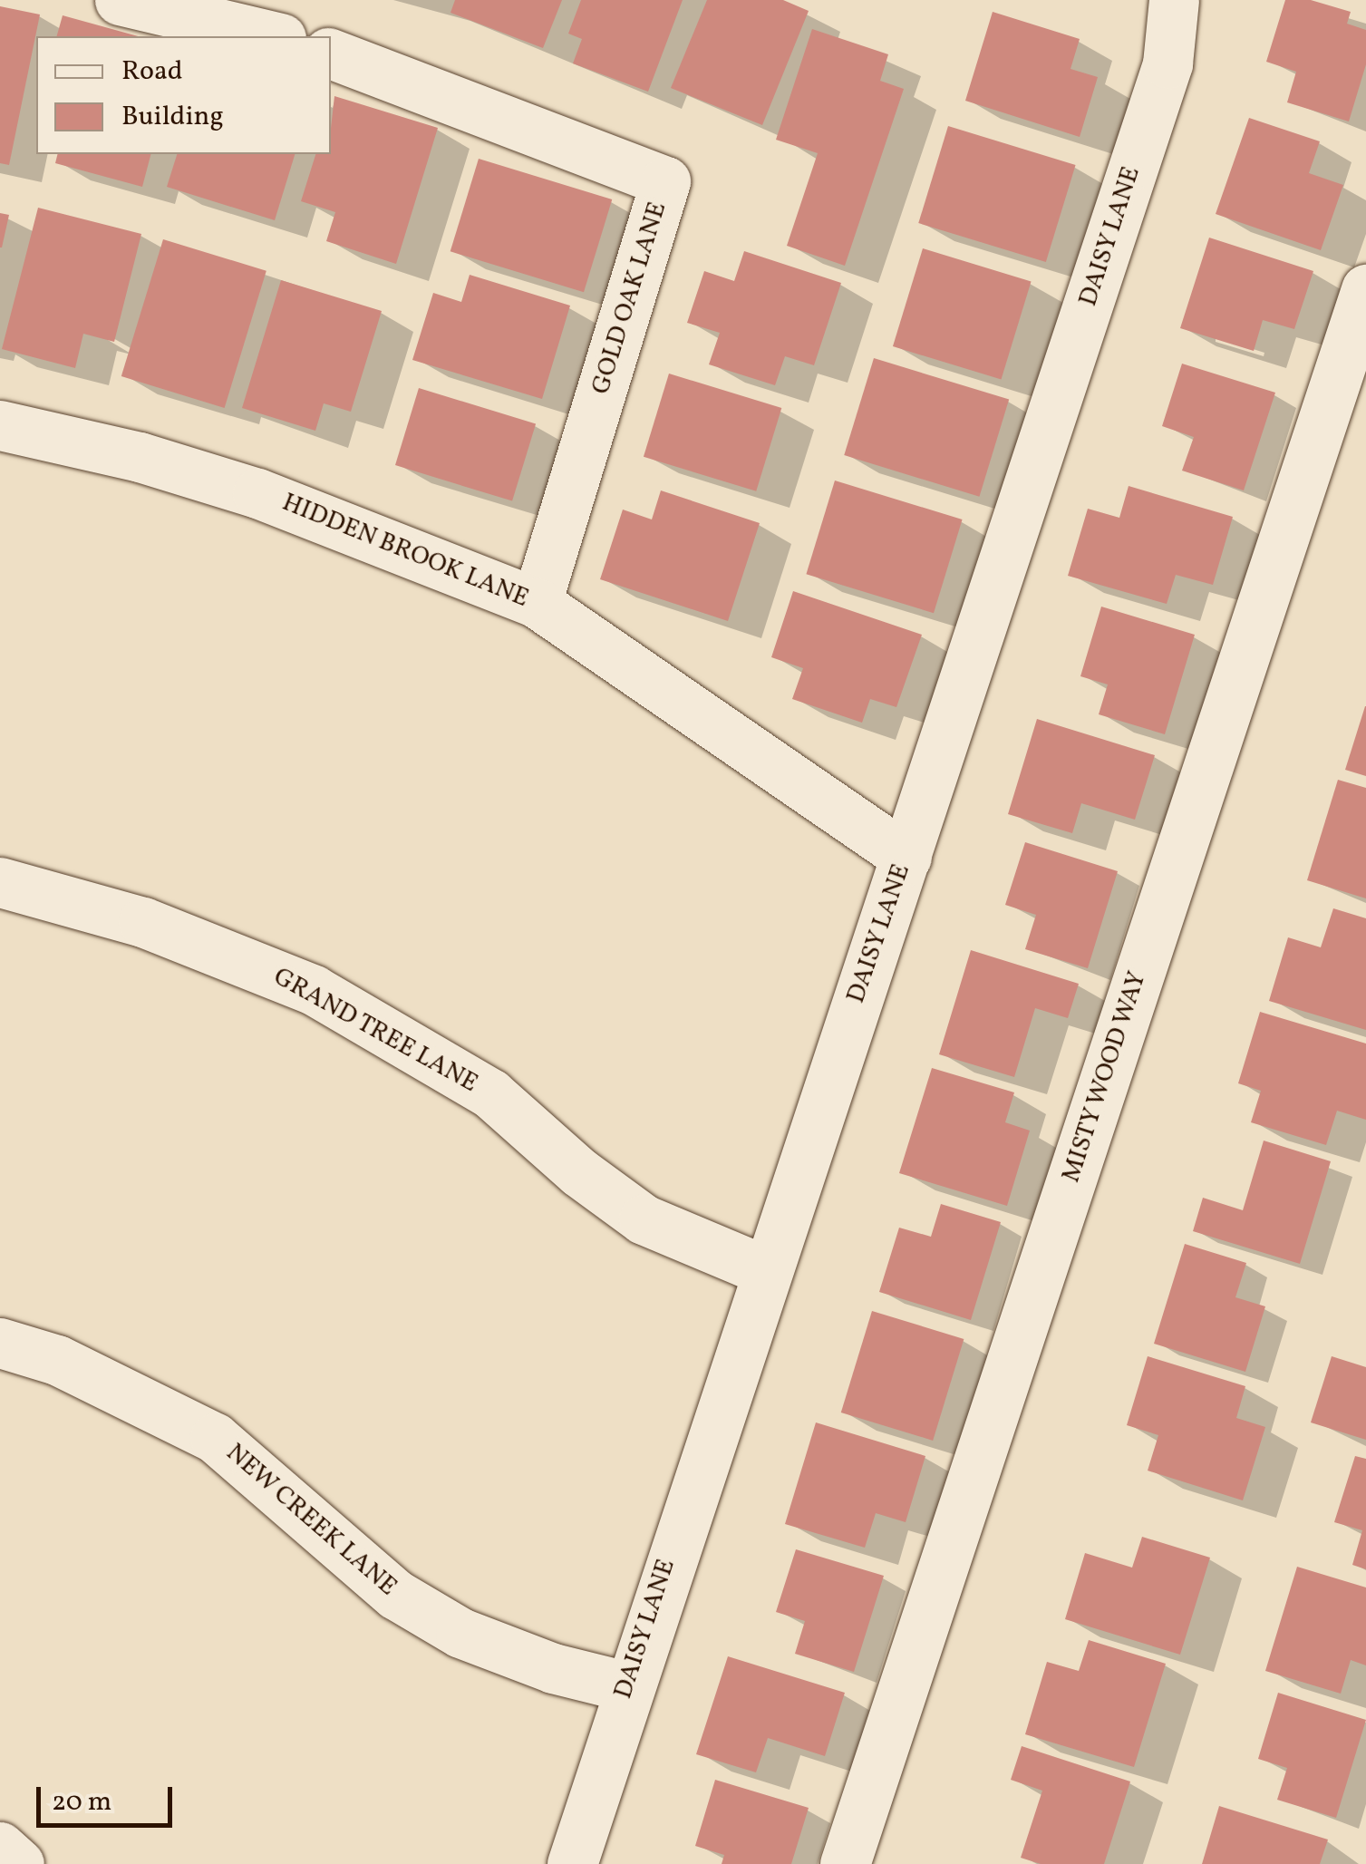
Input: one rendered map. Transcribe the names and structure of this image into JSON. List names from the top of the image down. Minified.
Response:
{"streets":{"street":["DAISY LANE","GOLD OAK LANE","HIDDEN BROOK LANE","GRAND TREE LANE","MISTY WOOD WAY","NEW CREEK LANE"]},"crossings":[["DAISY LANE","HIDDEN BROOK LANE"],["DAISY LANE","GRAND TREE LANE"],["DAISY LANE","NEW CREEK LANE"],["GOLD OAK LANE","HIDDEN BROOK LANE"]],"legend":["Road","Building"],"scale_bar":"20 m"}
